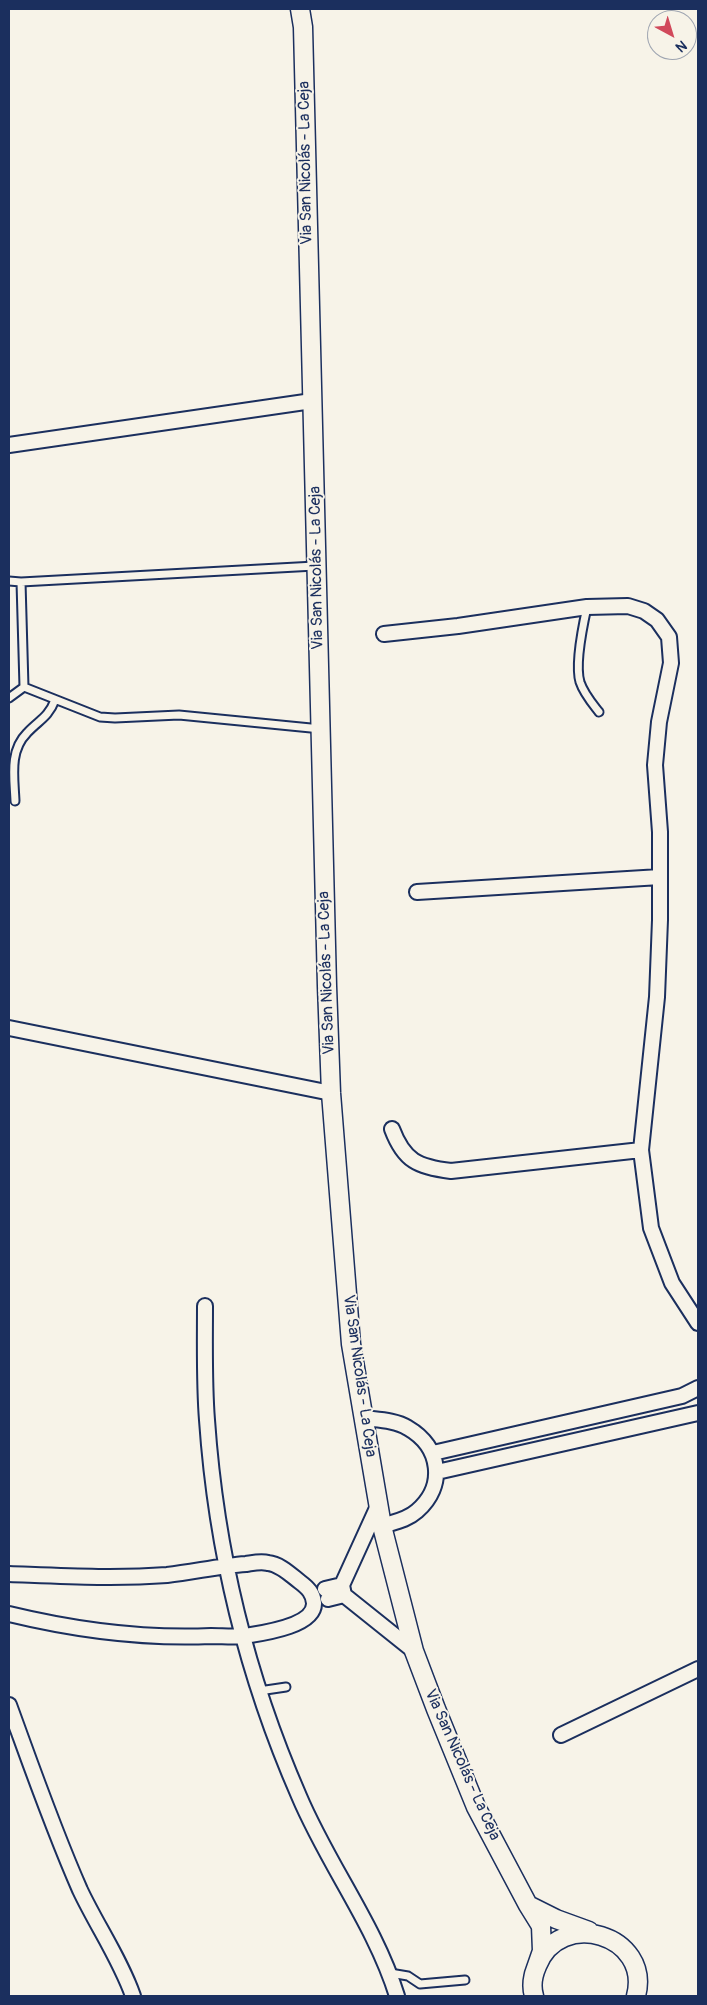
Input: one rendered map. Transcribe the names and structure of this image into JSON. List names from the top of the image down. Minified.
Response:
{"streets":{"street":["Via San Nicolás - La Ceja"]},"north":"bottom right"}
